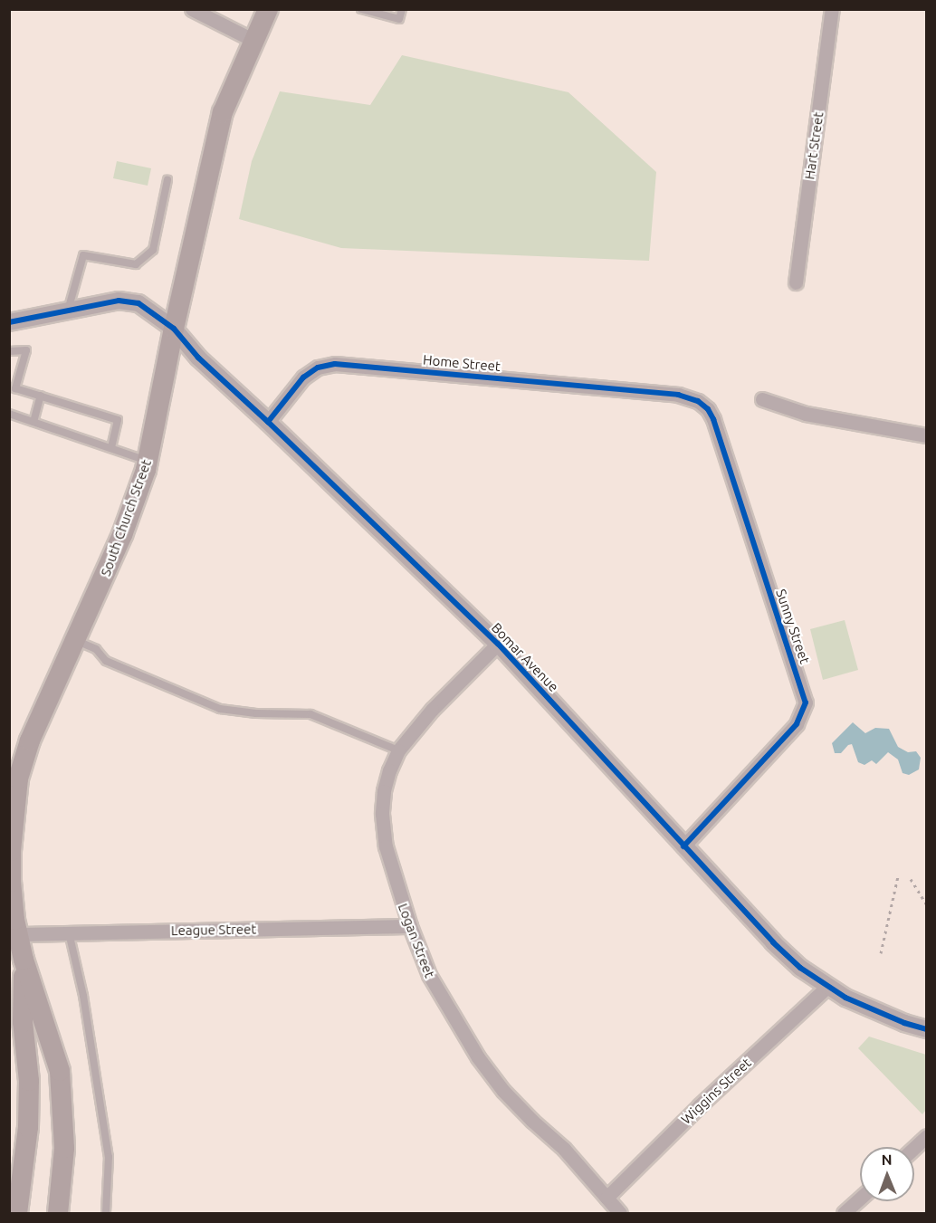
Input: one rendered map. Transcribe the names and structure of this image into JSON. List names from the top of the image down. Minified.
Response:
{"streets":{"main road":["South Church Street"],"street":["Hart Street","Home Street","Sunny Street","Bomar Avenue","League Street","Logan Street","Wiggins Street"]},"crossings":[["Home Street","Sunny Street"],["Home Street","Bomar Avenue"],["South Church Street","Bomar Avenue"],["South Church Street","League Street"],["Sunny Street","Bomar Avenue"],["Bomar Avenue","Logan Street"],["Bomar Avenue","Wiggins Street"],["League Street","Logan Street"],["Logan Street","Wiggins Street"]],"north":"top"}
